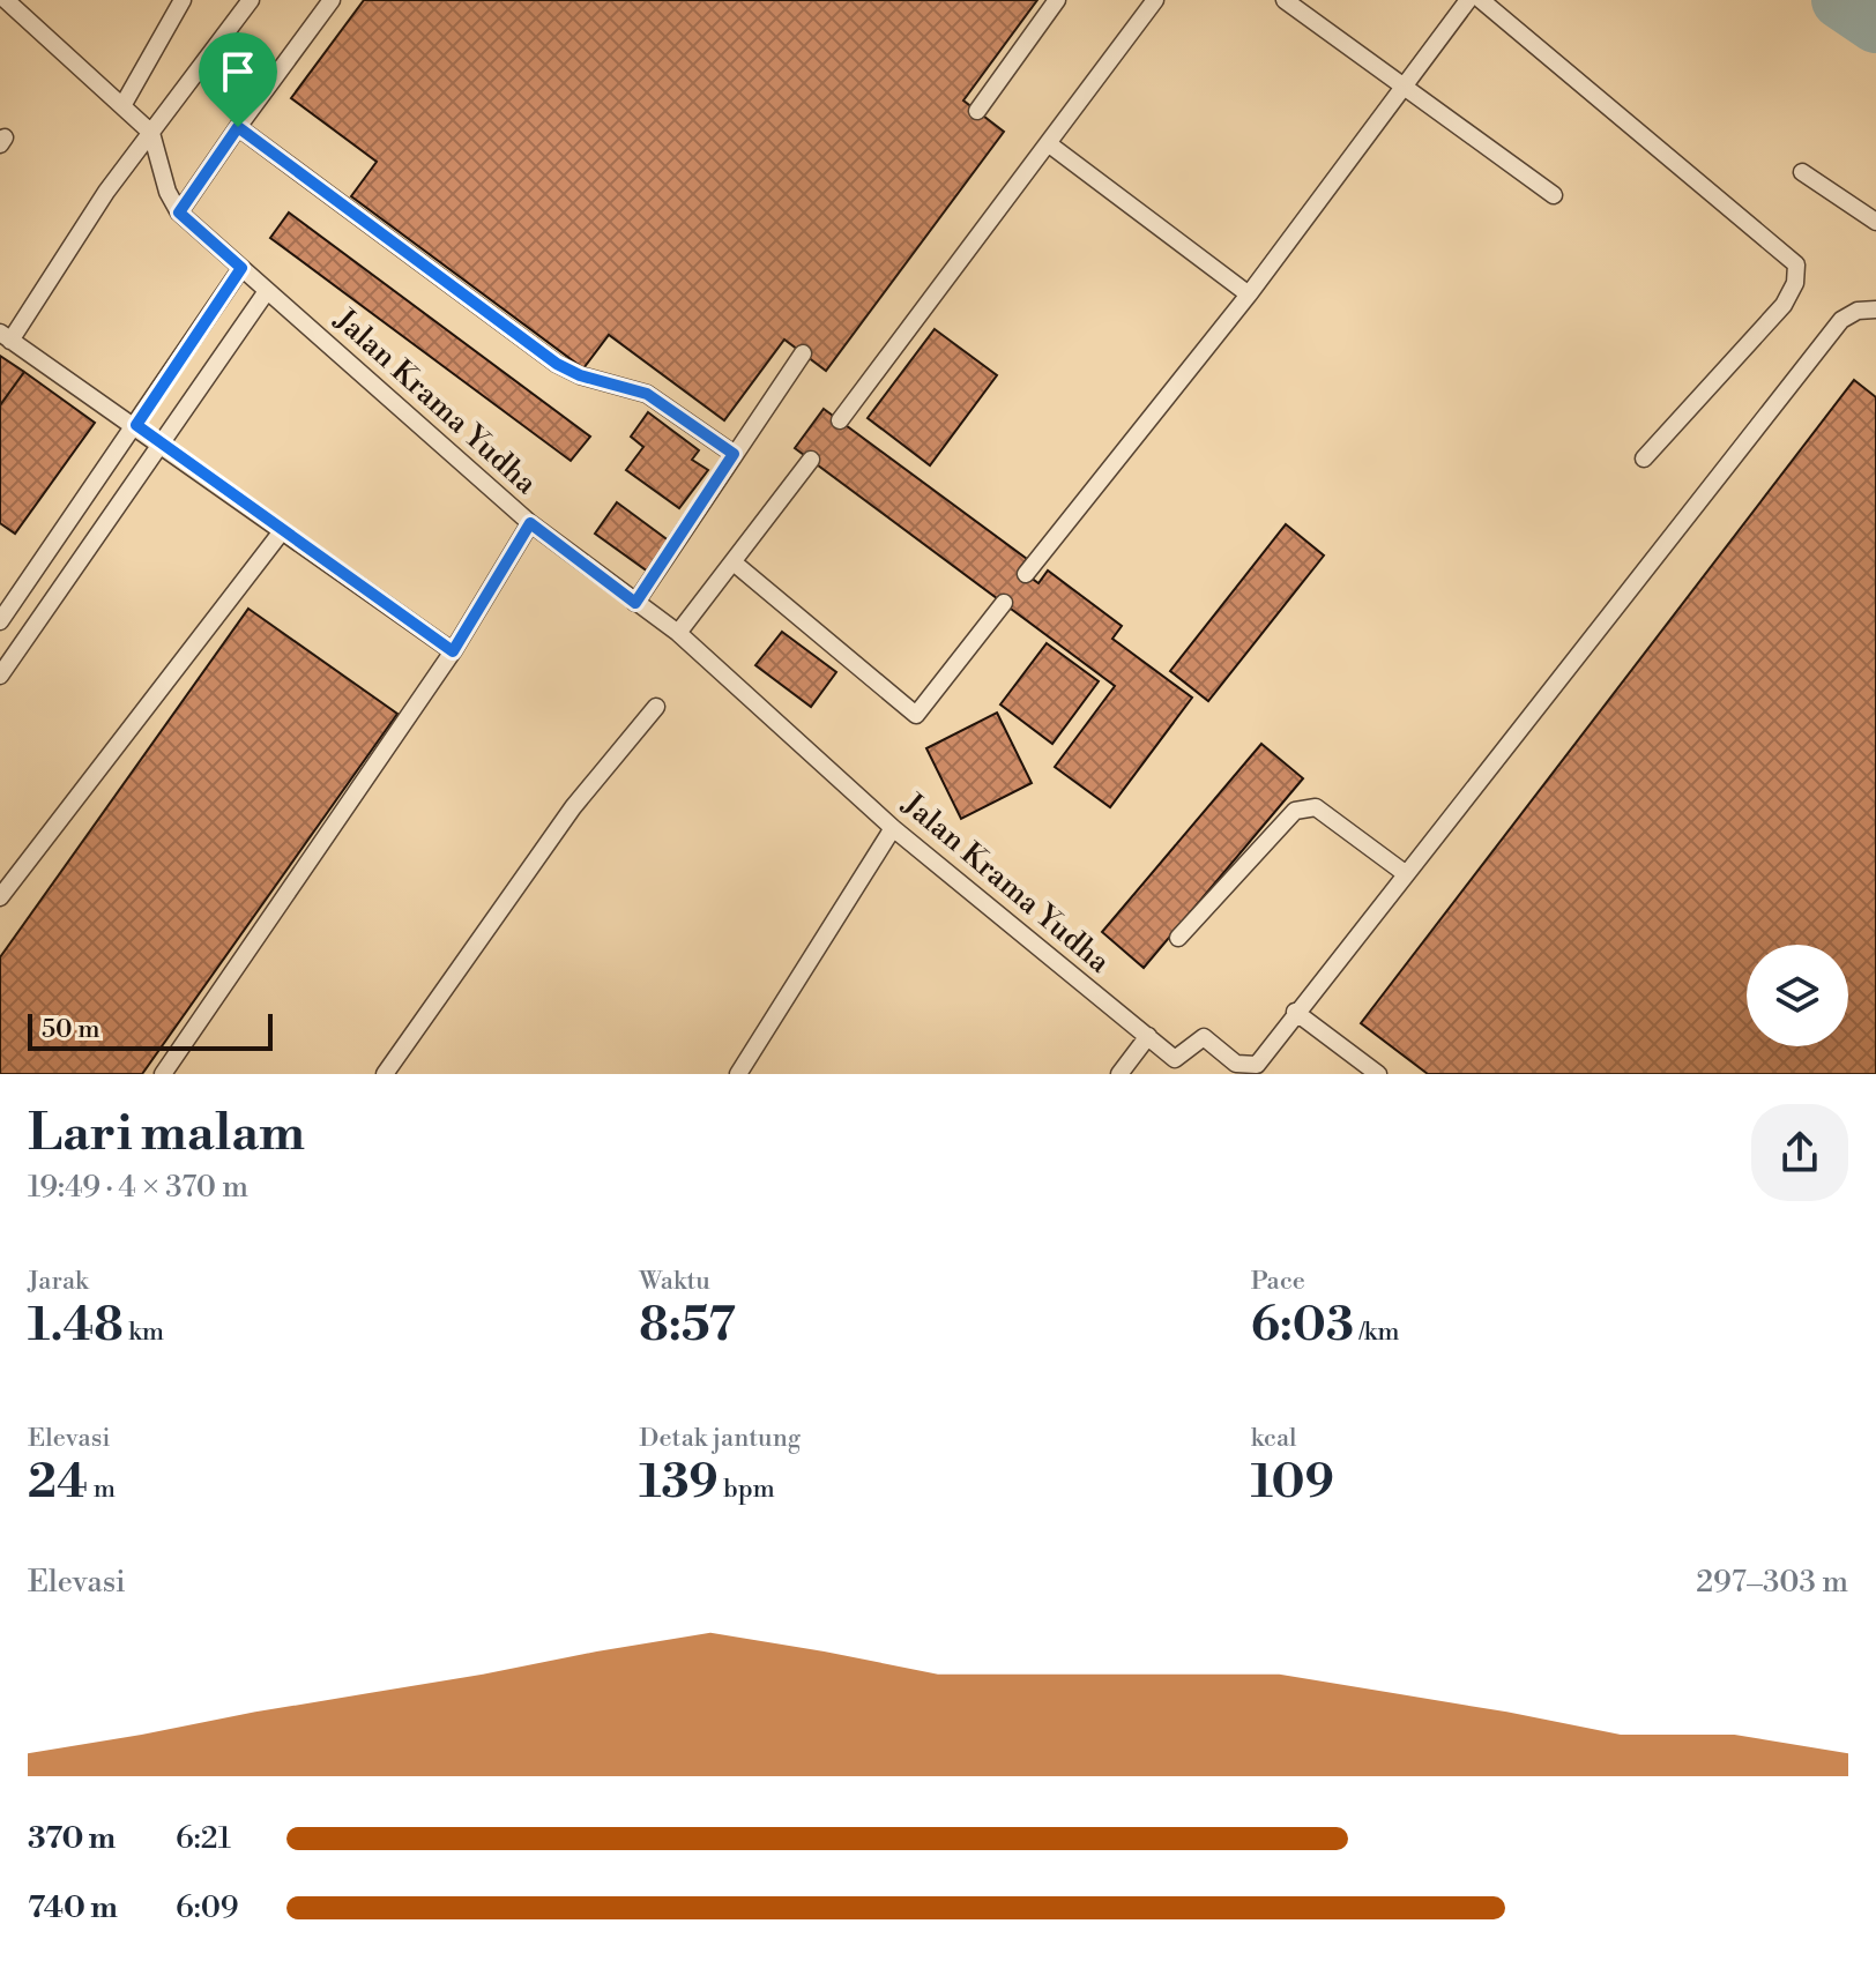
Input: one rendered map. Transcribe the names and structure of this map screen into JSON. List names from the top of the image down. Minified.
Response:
{"streets":{"lane":["Jalan Krama Yudha"]},"scale_bar":"50 m","page":{"scale":"50 m","heading":["Lari malam","19:49 · 4 × 370 m"],"stats":[["Jarak","1.48 km"],["Waktu","8:57"],["Pace","6:03 /km"],["Elevasi","24 m"],["Detak jantung","139 bpm"],["kcal","109"]],"chart":["Elevasi","297–303 m"],"list":[{"name":"370 m","note":"6:21"},{"name":"740 m","note":"6:09"}]}}
